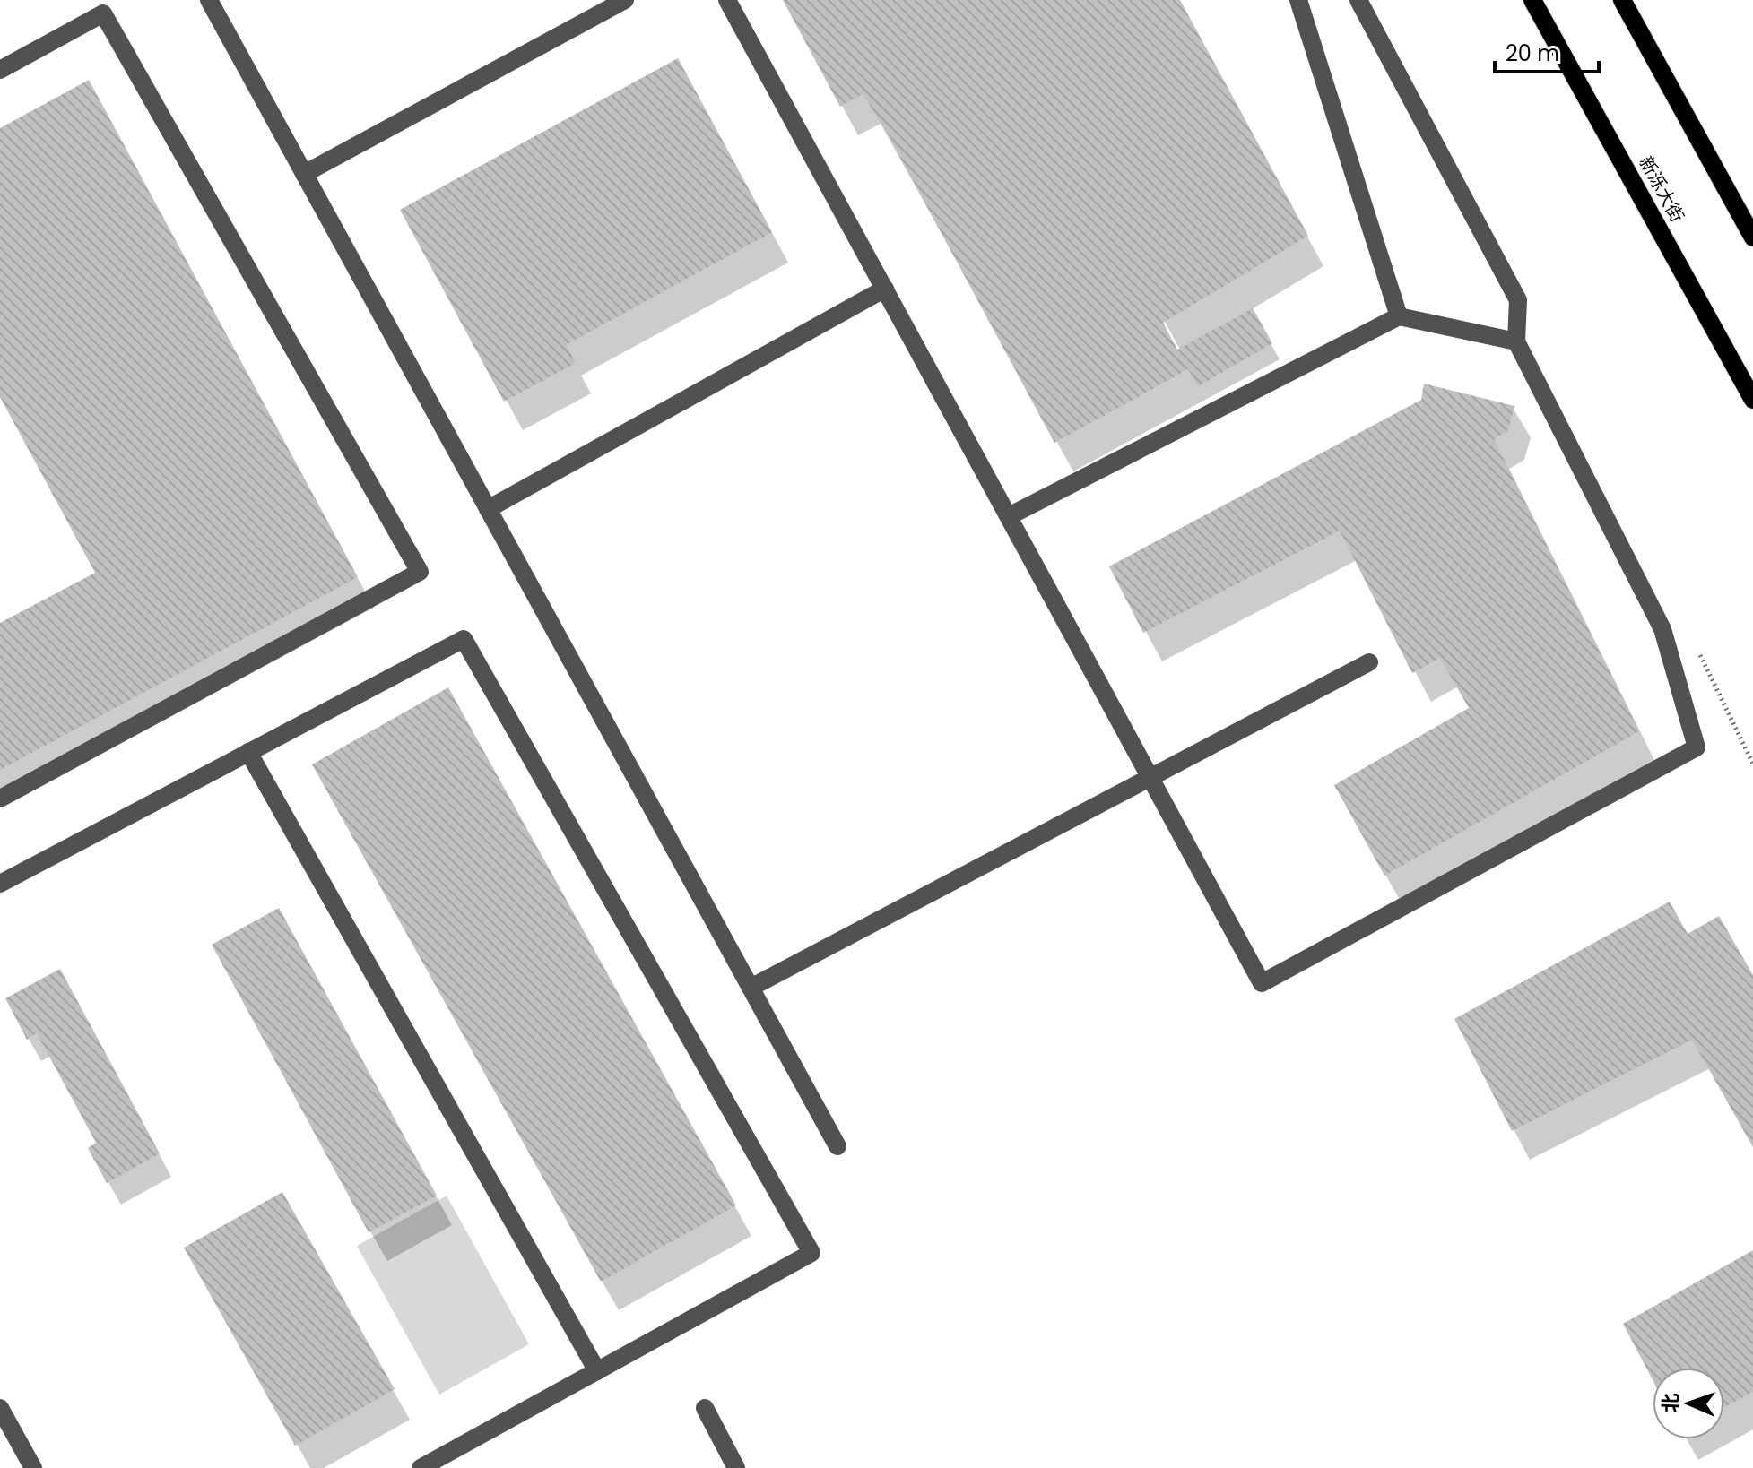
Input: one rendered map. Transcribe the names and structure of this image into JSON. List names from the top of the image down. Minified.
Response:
{"streets":{"main road":["新泺大街"]},"scale_bar":"20 m","north":"left"}
